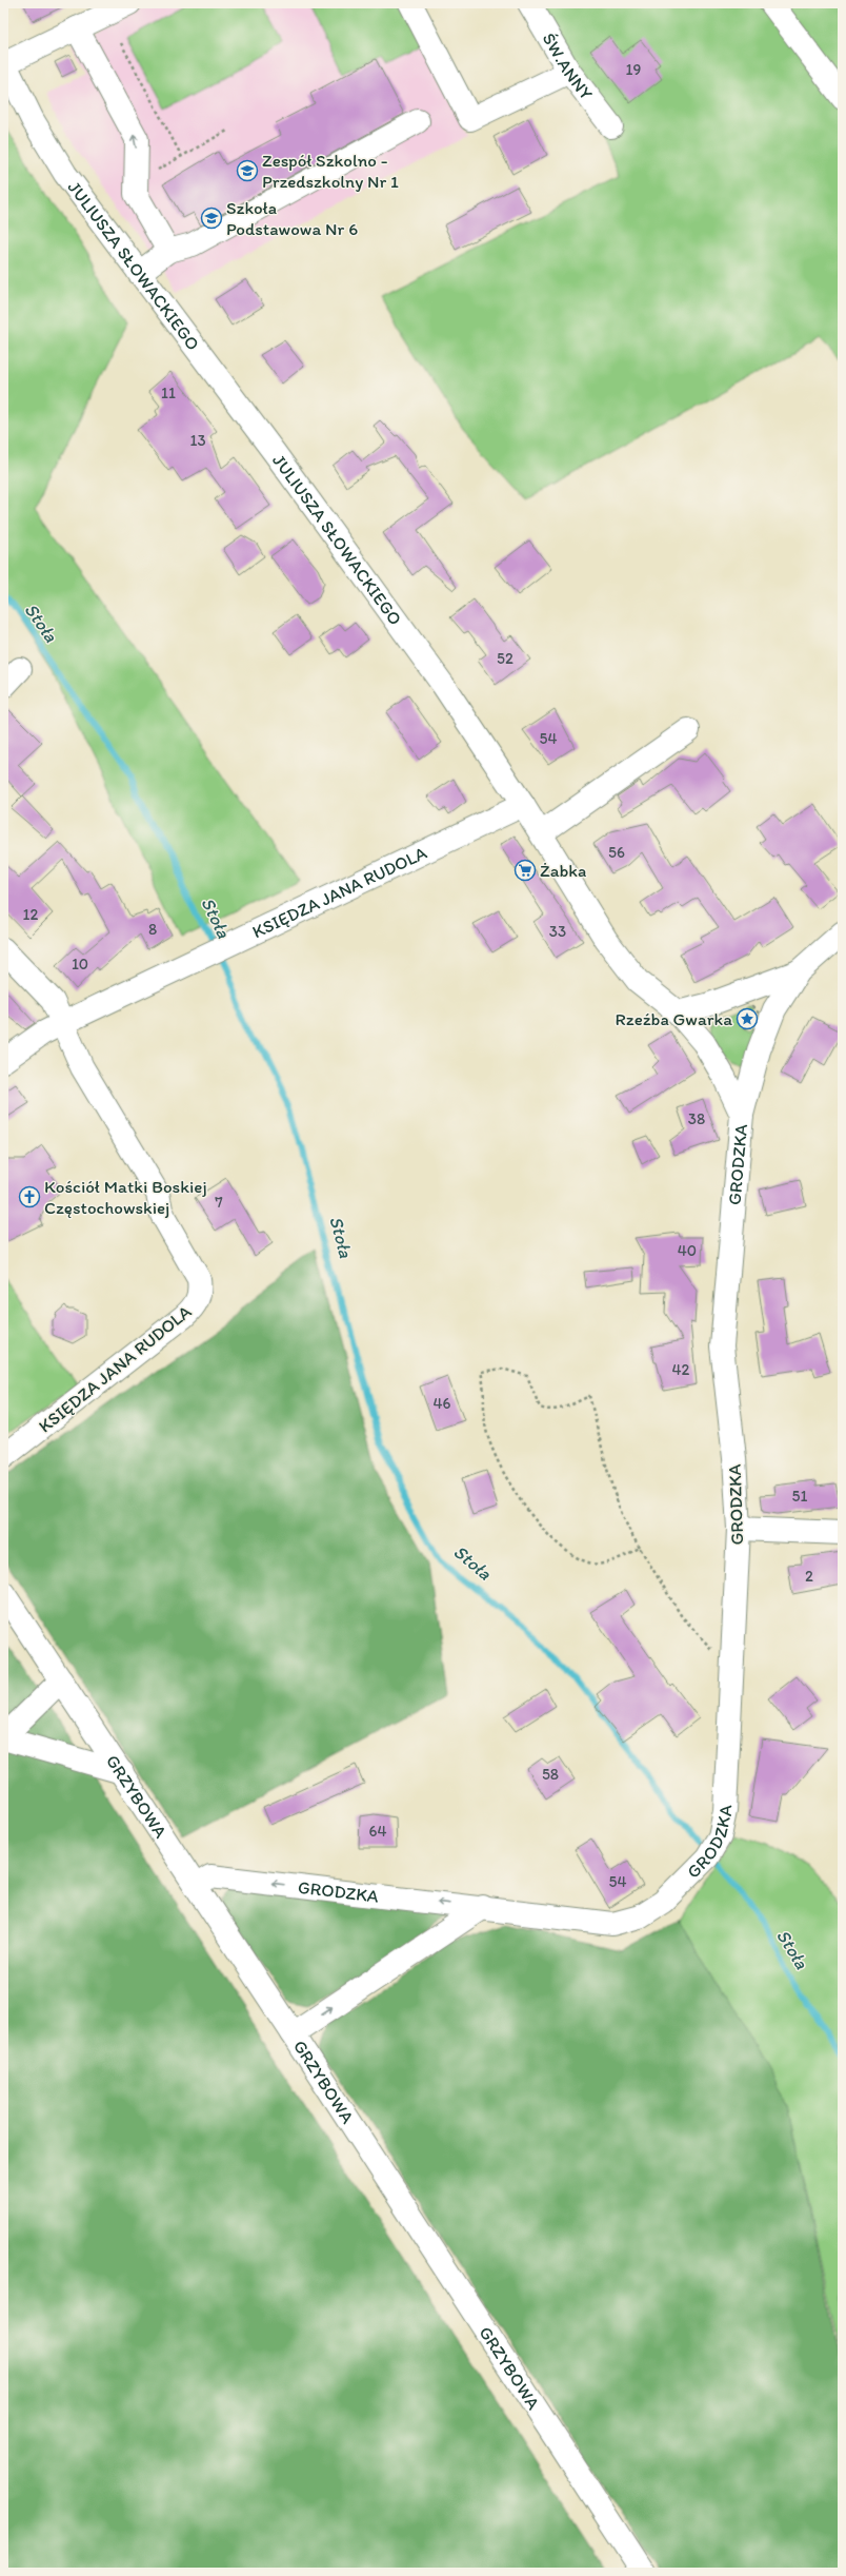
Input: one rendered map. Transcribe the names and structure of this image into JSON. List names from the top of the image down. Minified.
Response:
{"streets":{"street":["ŚW.ANNY","JULIUSZA SŁOWACKIEGO","KSIĘDZA JANA RUDOLA","GRODZKA","GRZYBOWA"]},"crossings":[["JULIUSZA SŁOWACKIEGO","KSIĘDZA JANA RUDOLA"],["JULIUSZA SŁOWACKIEGO","GRODZKA"],["GRODZKA","GRZYBOWA"]],"water":["Stoła"],"places":{"school or university":["Zespół Szkolno - Przedszkolny Nr 1","Szkoła Podstawowa Nr 6"],"supermarket":["Żabka"],"place":["Rzeźba Gwarka"],"church":["Kościół Matki Boskiej Częstochowskiej"]},"house_numbers":["19","11","13","52","54","56","12","8","33","10","38","7","40","42","46","51","2","58","64","54"]}
